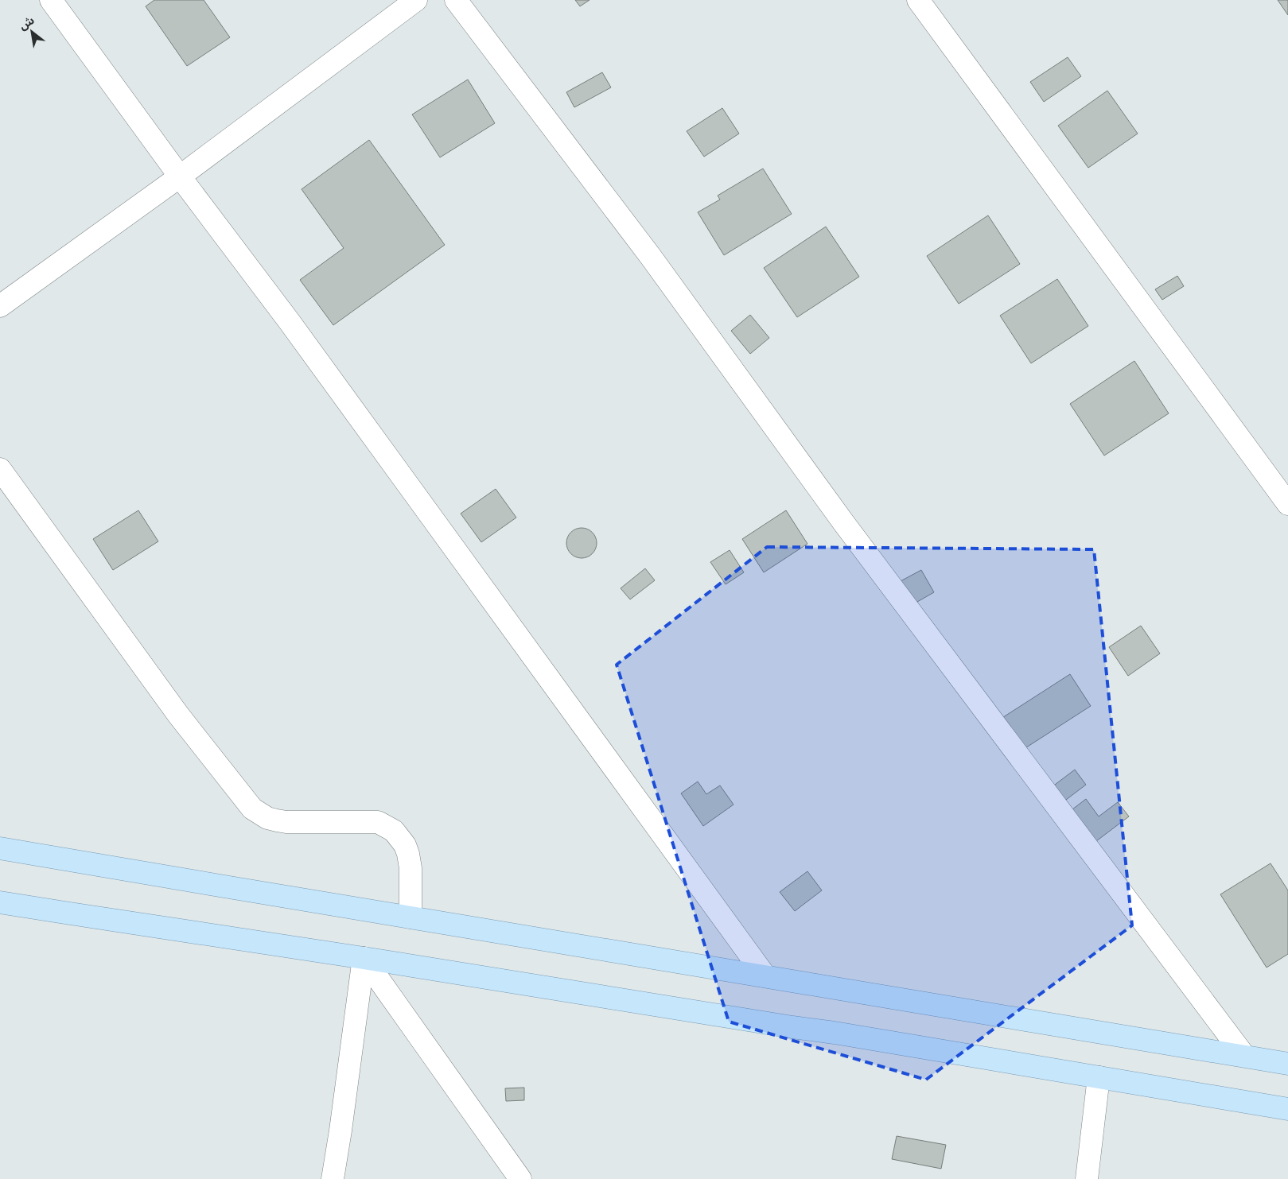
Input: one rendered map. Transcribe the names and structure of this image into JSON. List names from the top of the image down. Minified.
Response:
{"north":"top left"}
